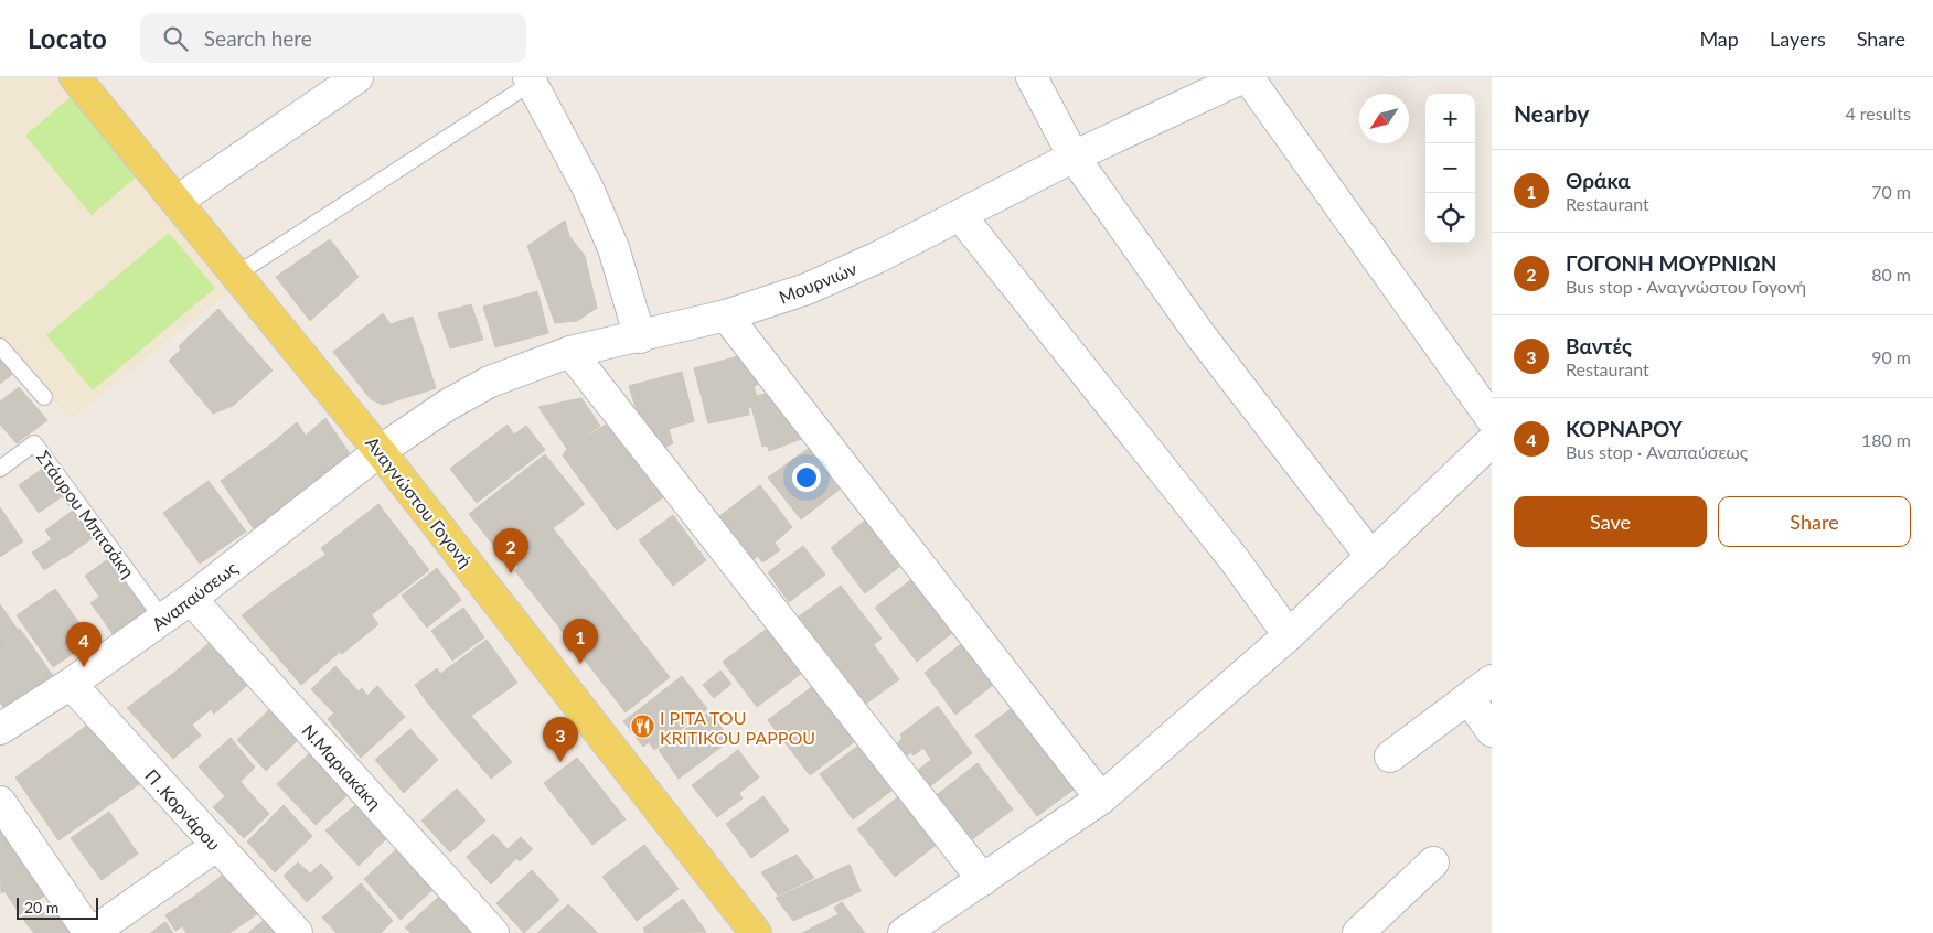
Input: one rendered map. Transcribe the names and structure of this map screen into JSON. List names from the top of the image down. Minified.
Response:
{"streets":{"main road":["Αναγνώστου Γογονή"],"street":["Μουρνιών","Αναπαύσεως","Ν.Μαριακάκη","Π .Κορνάρου"],"lane":["Στάυρου Μπιτσάκη"]},"crossings":[["Μουρνιών","Αναγνώστου Γογονή"],["Μουρνιών","Αναπαύσεως"],["Αναγνώστου Γογονή","Αναπαύσεως"],["Στάυρου Μπιτσάκη","Αναπαύσεως"],["Αναπαύσεως","Ν.Μαριακάκη"],["Αναπαύσεως","Π .Κορνάρου"]],"places":{"restaurant":["I PITA TOU KRITIKOU PAPPOU"]},"scale_bar":"20 m","north":"bottom left","page":{"header":"Locato","search":"Search here","nav":["Map","Layers","Share"],"heading":["Nearby","4 results"],"map_buttons":["+","−"],"list":[{"mark":"1","name":"Θράκα","note":"Restaurant","value":"70 m"},{"mark":"2","name":"ΓΟΓΟΝΗ ΜΟΥΡΝΙΩΝ","note":"Bus stop · Αναγνώστου Γογονή","value":"80 m"},{"mark":"3","name":"Βαντές","note":"Restaurant","value":"90 m"},{"mark":"4","name":"ΚΟΡΝΑΡΟΥ","note":"Bus stop · Αναπαύσεως","value":"180 m"}],"buttons":["Save","Share"],"pins":["2","1","4","3"],"scale":"20 m"}}
